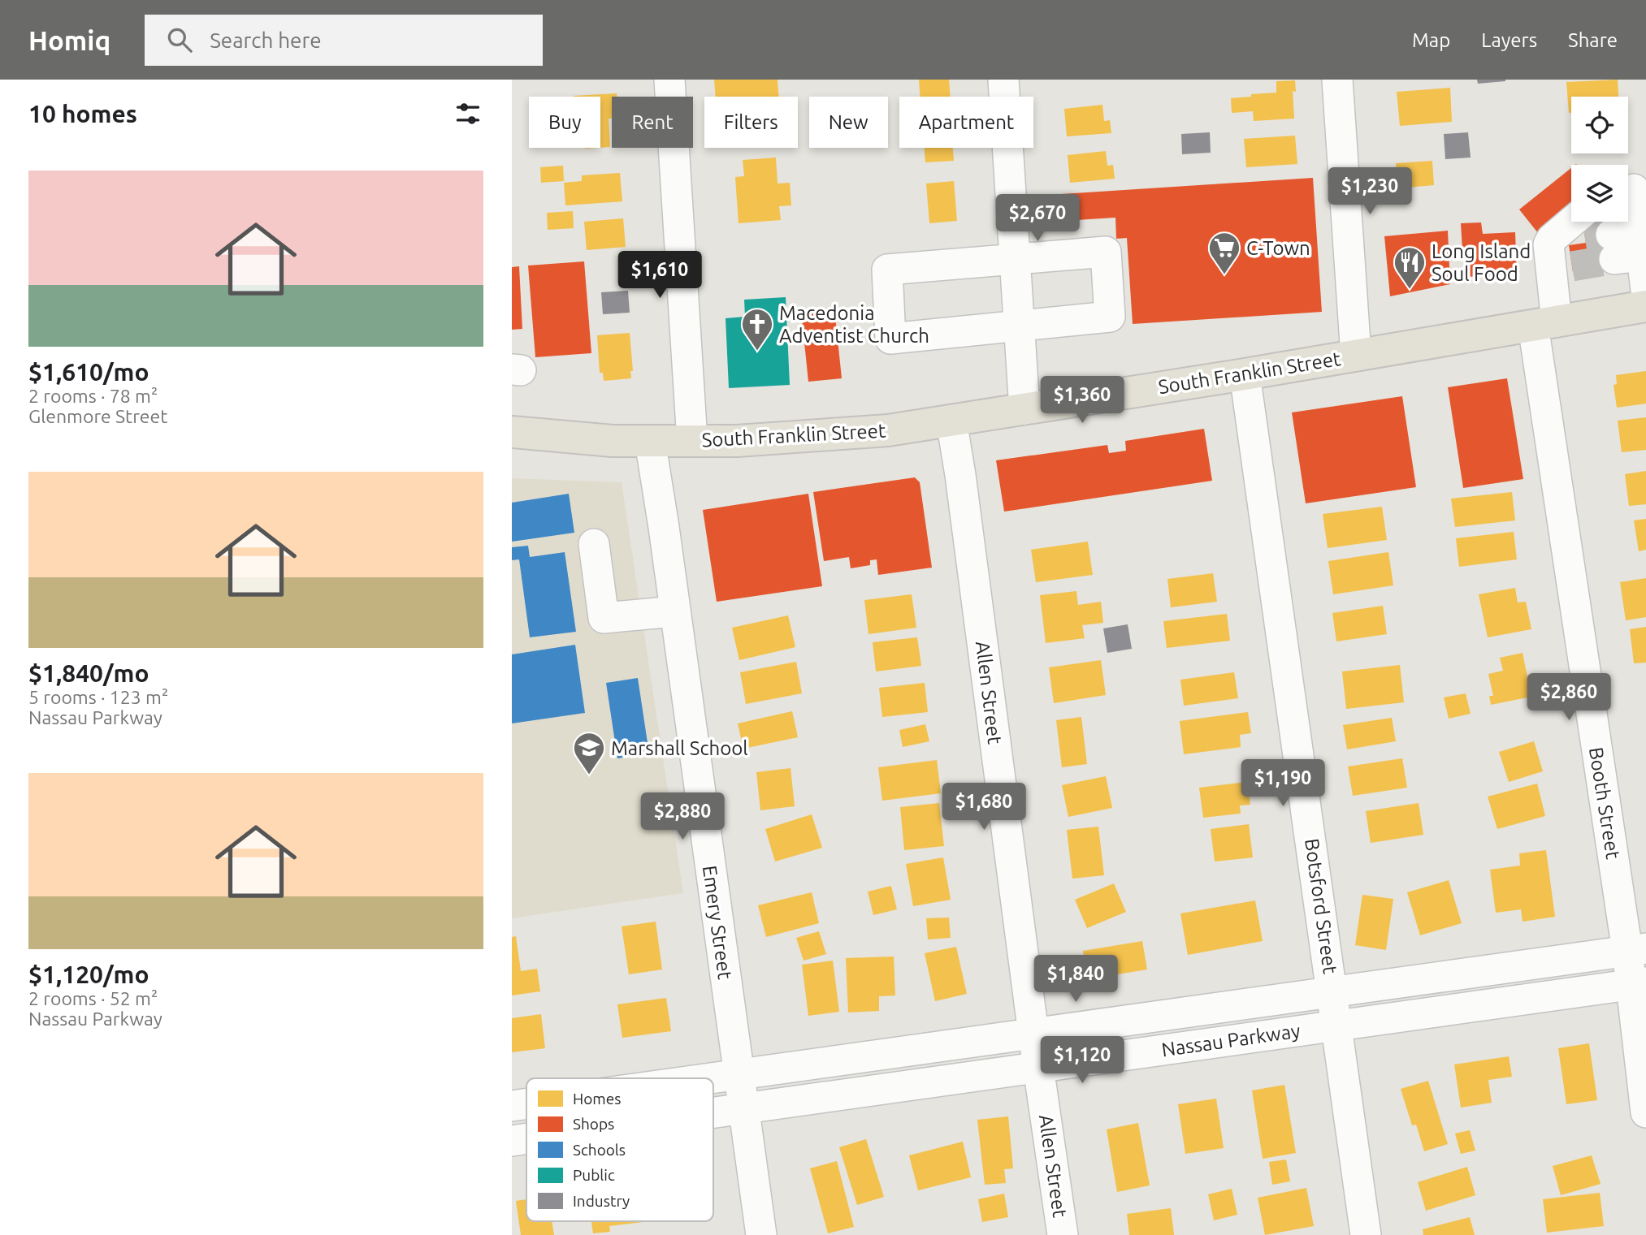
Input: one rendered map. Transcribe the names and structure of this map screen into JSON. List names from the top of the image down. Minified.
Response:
{"streets":{"main road":["South Franklin Street"],"street":["Allen Street","Booth Street","Botsford Street","Emery Street","Nassau Parkway"]},"crossings":[["South Franklin Street","Allen Street"],["South Franklin Street","Booth Street"],["South Franklin Street","Botsford Street"],["South Franklin Street","Emery Street"],["Allen Street","Nassau Parkway"],["Booth Street","Nassau Parkway"],["Botsford Street","Nassau Parkway"],["Emery Street","Nassau Parkway"]],"places":{"supermarket":["C-Town"],"restaurant":["Long Island Soul Food"],"church":["Macedonia Adventist Church"],"school or university":["Marshall School"]},"legend":["Homes","Shops","Schools","Public","Industry"],"page":{"header":"Homiq","search":"Search here","nav":["Map","Layers","Share"],"heading":"10 homes","chip":["Buy","Rent","Filters","New","Apartment"],"list":[{"name":"$1,610/mo","note":"2 rooms · 78 m² · Glenmore Street"},{"name":"$1,840/mo","note":"5 rooms · 123 m² · Nassau Parkway"},{"name":"$1,120/mo","note":"2 rooms · 52 m² · Nassau Parkway"}],"price":["$1,230","$2,670","$1,610","$1,360","$2,860","$1,190","$1,680","$2,880","$1,840","$1,120"]}}
